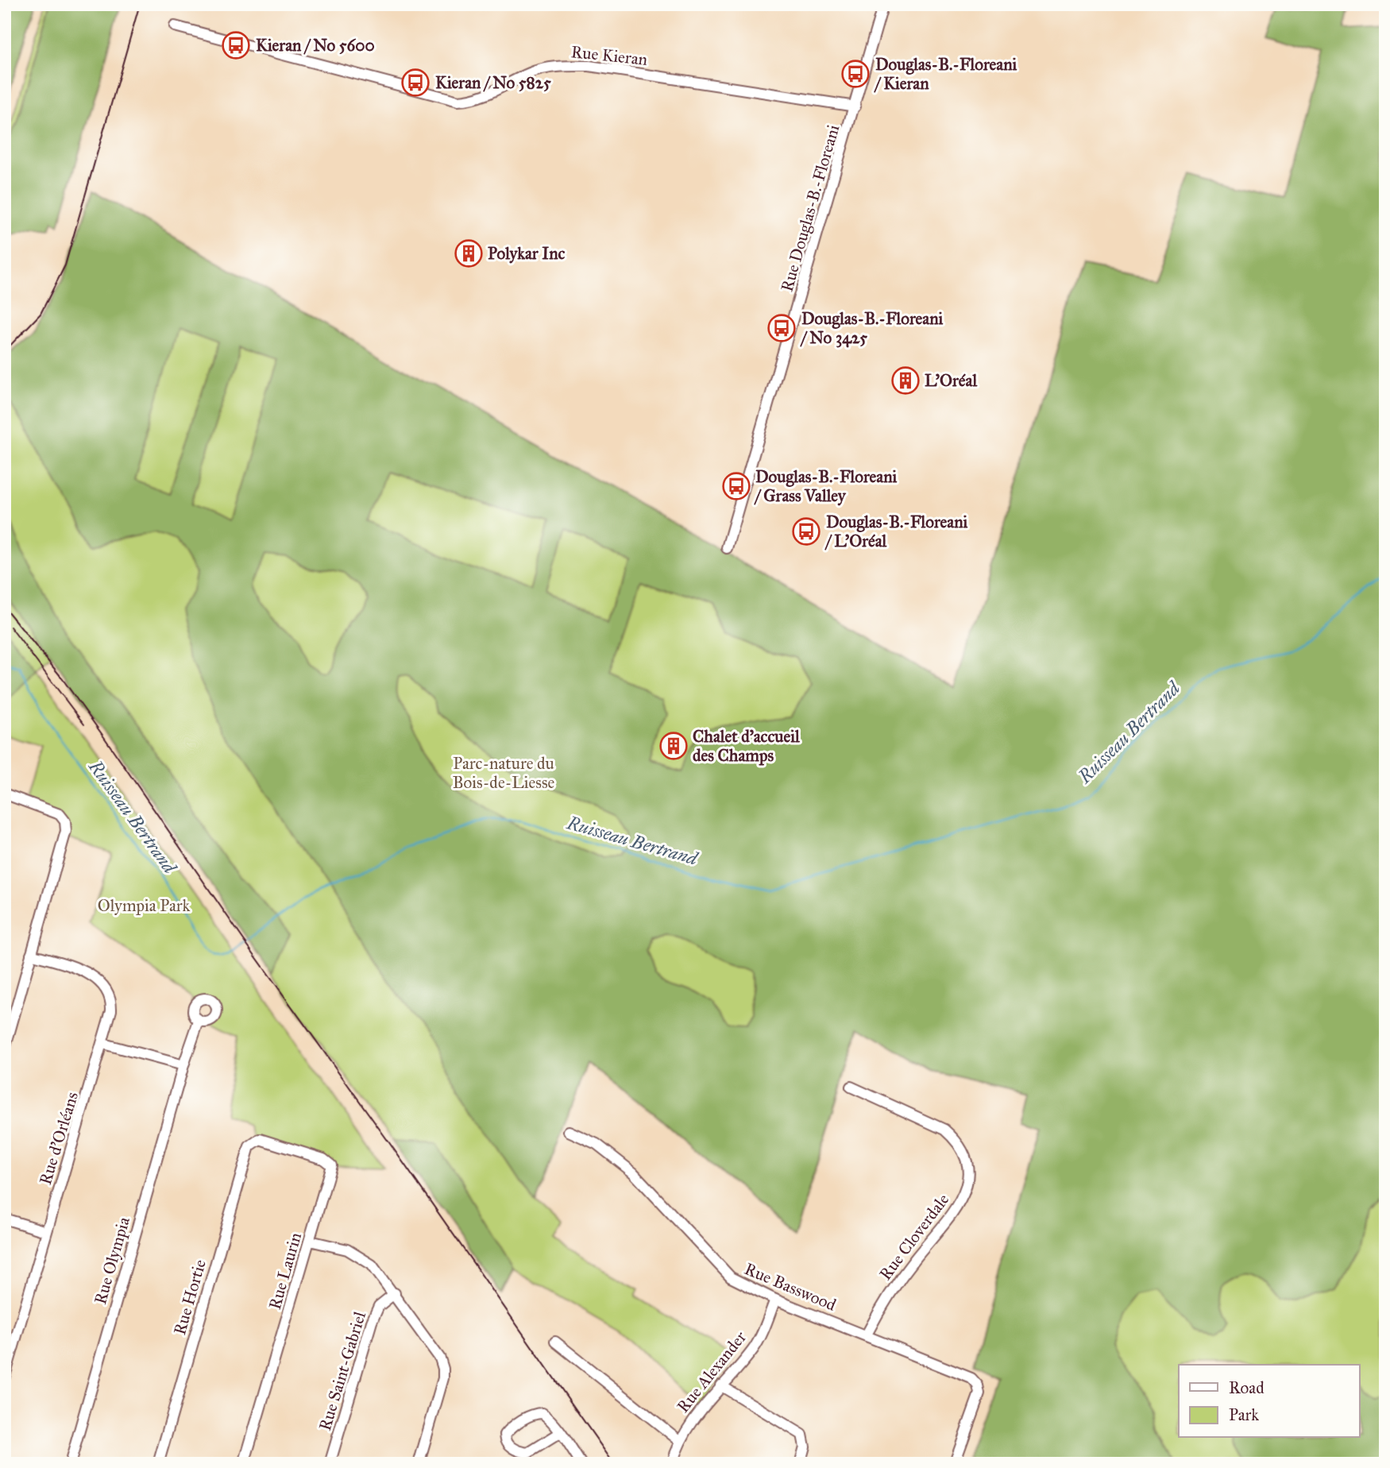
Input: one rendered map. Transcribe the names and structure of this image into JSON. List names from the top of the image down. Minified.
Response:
{"streets":{"street":["Rue Kieran","Rue Douglas-B.-Floreani","Rue d'Orléans","Rue Cloverdale","Rue Olympia","Rue Laurin","Rue Basswood","Rue Hortie","Rue Saint-Gabriel","Rue Alexander"]},"crossings":[["Rue Kieran","Rue Douglas-B.-Floreani"],["Rue Cloverdale","Rue Basswood"],["Rue Laurin","Rue Hortie"],["Rue Basswood","Rue Alexander"]],"water":["Ruisseau Bertrand"],"parks":["Parc-nature du Bois-de-Liesse","Olympia Park"],"places":{"bus stop":["Kieran / No 5600","Douglas-B.-Floreani / Kieran","Kieran / No 5825","Douglas-B.-Floreani / No 3425","Douglas-B.-Floreani / Grass Valley","Douglas-B.-Floreani / L'Oréal"],"building":["Polykar Inc","L'Oréal","Chalet d'accueil des Champs"]},"legend":["Road","Park"]}
